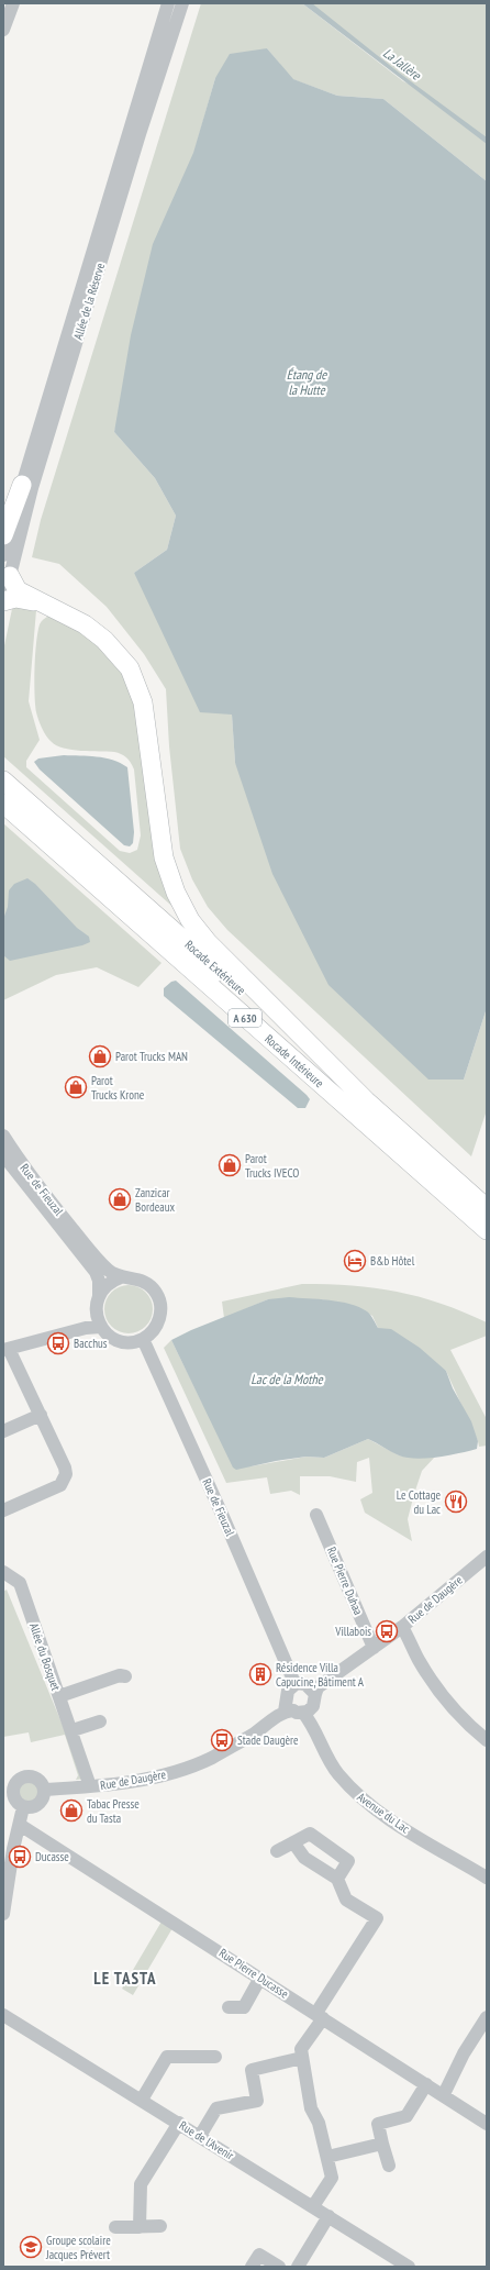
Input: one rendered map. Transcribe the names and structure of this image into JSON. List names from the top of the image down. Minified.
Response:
{"streets":{"highway":["Rocade Extérieure","A 630","Rocade Intérieure"],"street":["Allée de la Réserve","Rue de Fieuzal","Rue Pierre Duhaa","Rue de Daugère","Allée du Bosquet","Avenue du Lac","Rue Pierre Ducasse","Rue de l'Avenir"]},"crossings":[["Rue de Fieuzal","Rue de Daugère"],["Rue Pierre Duhaa","Rue de Daugère"],["Rue de Daugère","Allée du Bosquet"],["Rue de Daugère","Avenue du Lac"]],"districts":["LE TASTA"],"water":["La Jallère","Étang de la Hutte","Lac de la Mothe"],"places":{"shop":["Parot Trucks MAN","Parot Trucks Krone","Parot Trucks IVECO","Zanzicar Bordeaux","Tabac Presse du Tasta"],"hotel":["B&b Hôtel"],"bus stop":["Bacchus","Villabois","Stade Daugère","Ducasse"],"restaurant":["Le Cottage du Lac"],"building":["Résidence Villa Capucine, Bâtiment A"],"school or university":["Groupe scolaire Jacques Prévert"]}}
